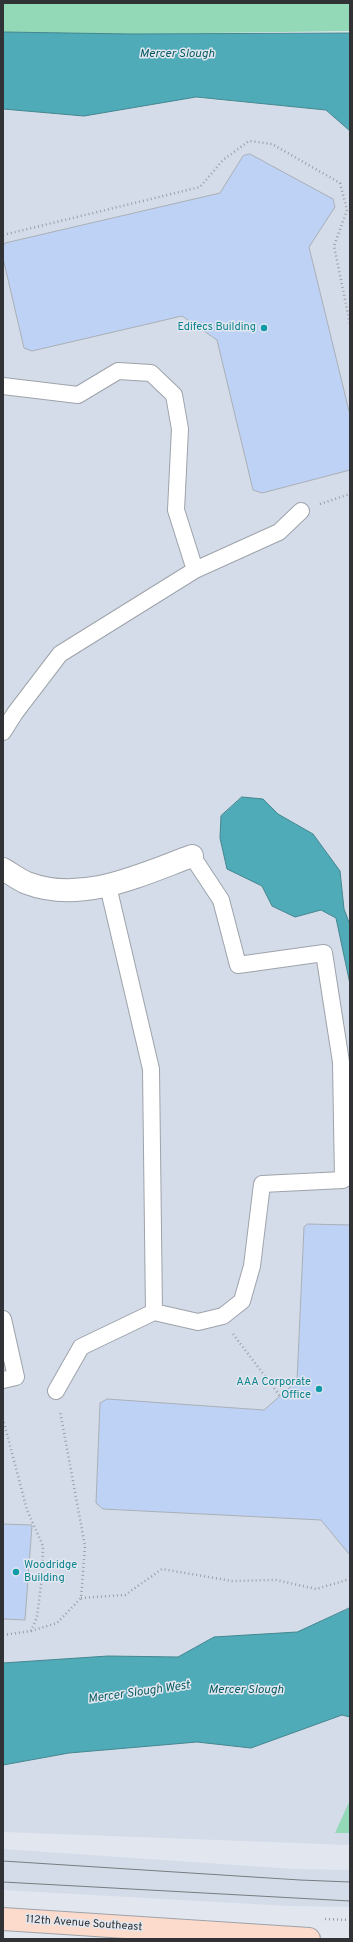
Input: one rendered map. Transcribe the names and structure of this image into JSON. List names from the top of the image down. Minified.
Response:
{"streets":{"main road":["112th Avenue Southeast"]},"water":["Mercer Slough","Mercer Slough West"],"places":["Edifecs Building","AAA Corporate Office","Woodridge Building"]}
